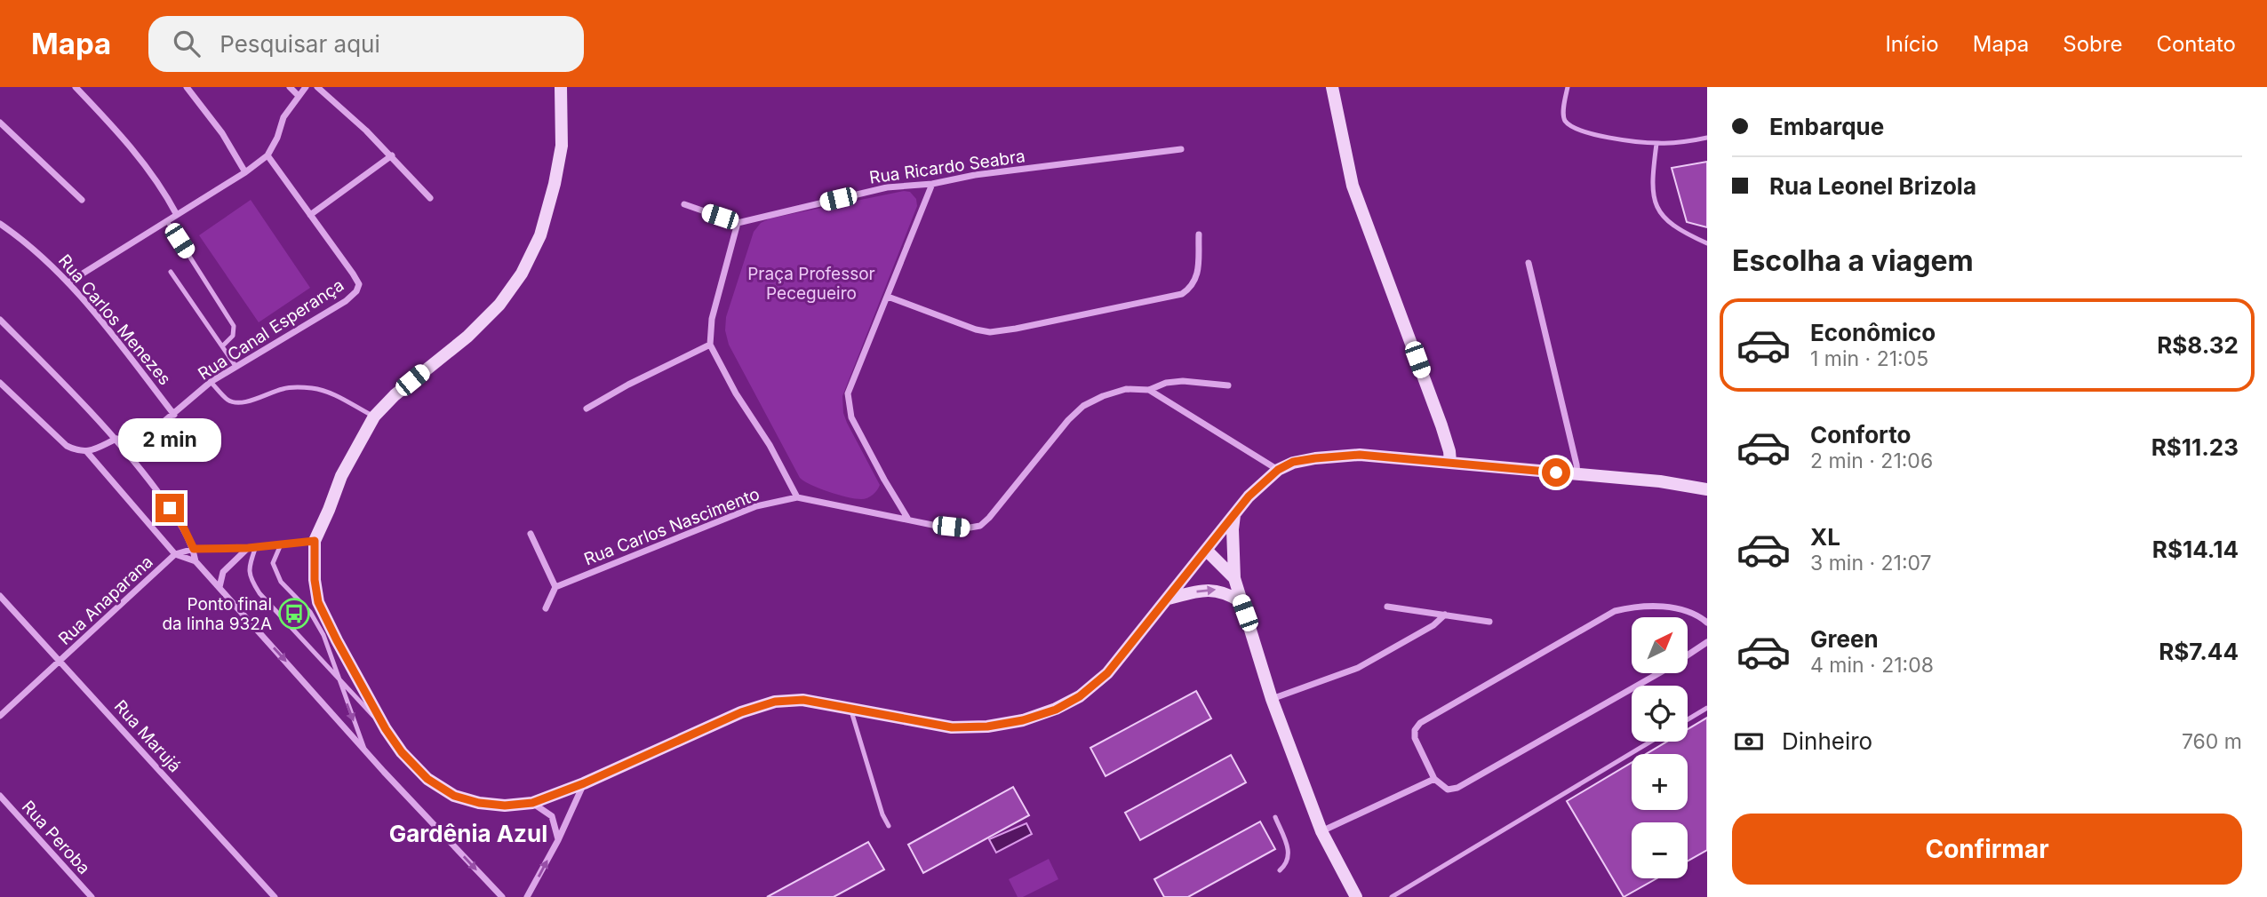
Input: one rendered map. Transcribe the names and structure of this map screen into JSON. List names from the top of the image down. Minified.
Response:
{"streets":{"street":["Rua Ricardo Seabra","Rua Carlos Menezes","Rua Canal Esperança","Rua Carlos Nascimento","Rua Anaparana","Rua Marujá","Rua Peroba"]},"crossings":[["Rua Carlos Menezes","Rua Canal Esperança"],["Rua Anaparana","Rua Marujá"]],"districts":["Gardênia Azul"],"parks":["Praça Professor Pecegueiro"],"places":{"bus stop":["Ponto final da linha 932A"]},"north":"top right","page":{"header":"Mapa","search":"Pesquisar aqui","nav":["Início","Mapa","Sobre","Contato"],"banner":["Embarque","Rua Leonel Brizola"],"heading":"Escolha a viagem","list":[{"name":"Econômico","note":"1 min · 21:05","value":"R$8.32"},{"name":"Conforto","note":"2 min · 21:06","value":"R$11.23"},{"name":"XL","note":"3 min · 21:07","value":"R$14.14"},{"name":"Green","note":"4 min · 21:08","value":"R$7.44"}],"bubble":"2 min","map_buttons":["+","−"],"pay":["Dinheiro","760 m"],"buttons":"Confirmar"}}
